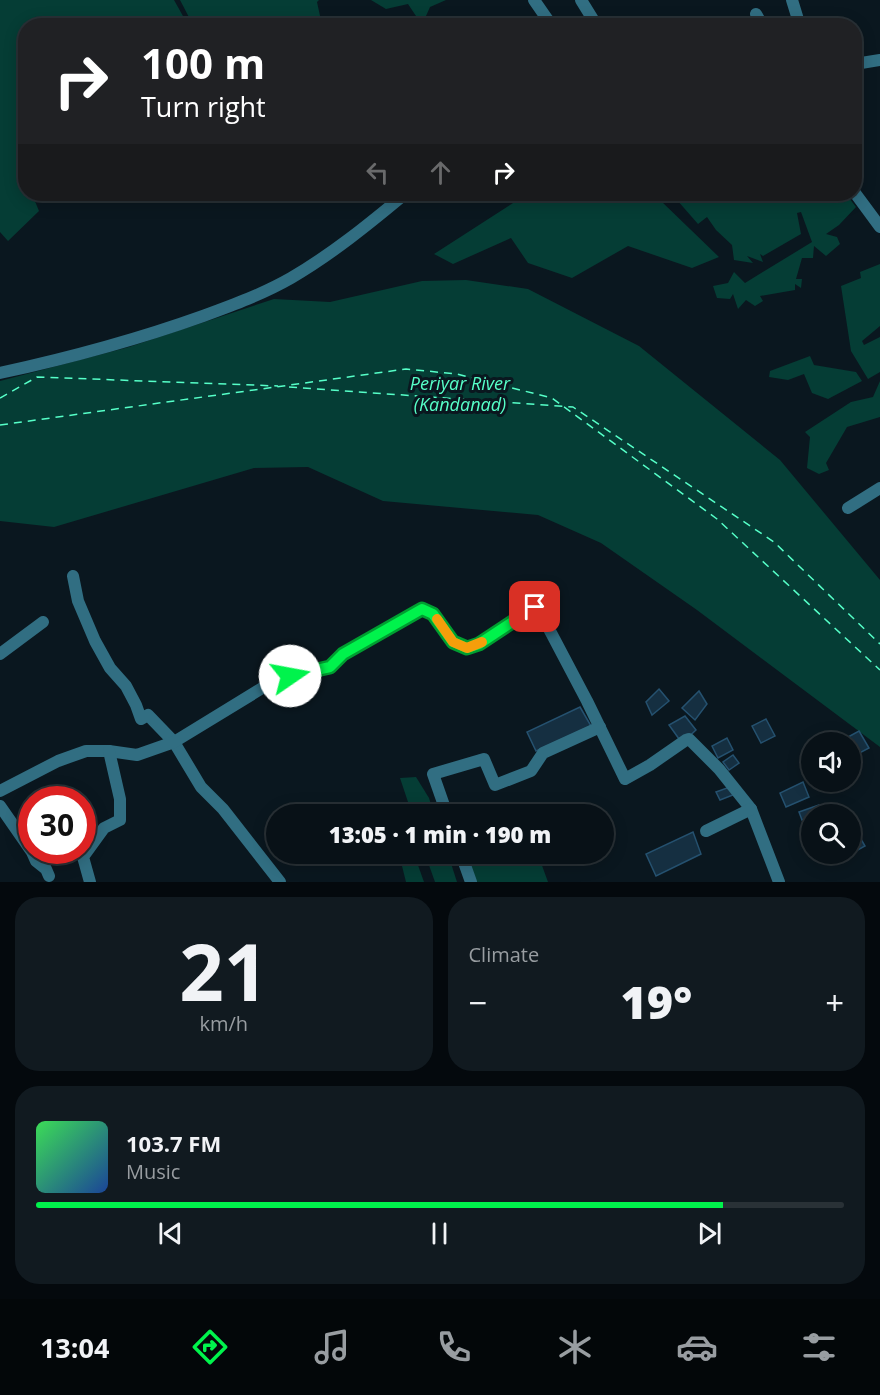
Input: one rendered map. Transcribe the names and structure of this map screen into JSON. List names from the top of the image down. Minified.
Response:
{"water":["Periyar River (Kandanad)"],"page":{"turn":["100 m","Turn right"],"limit":"30","trip":"13:05 · 1 min · 190 m","tile":[["21","km/h"],"Climate"],"heat":["−","19°","+"],"song":["103.7 FM","Music"],"tabs":"13:04"}}
